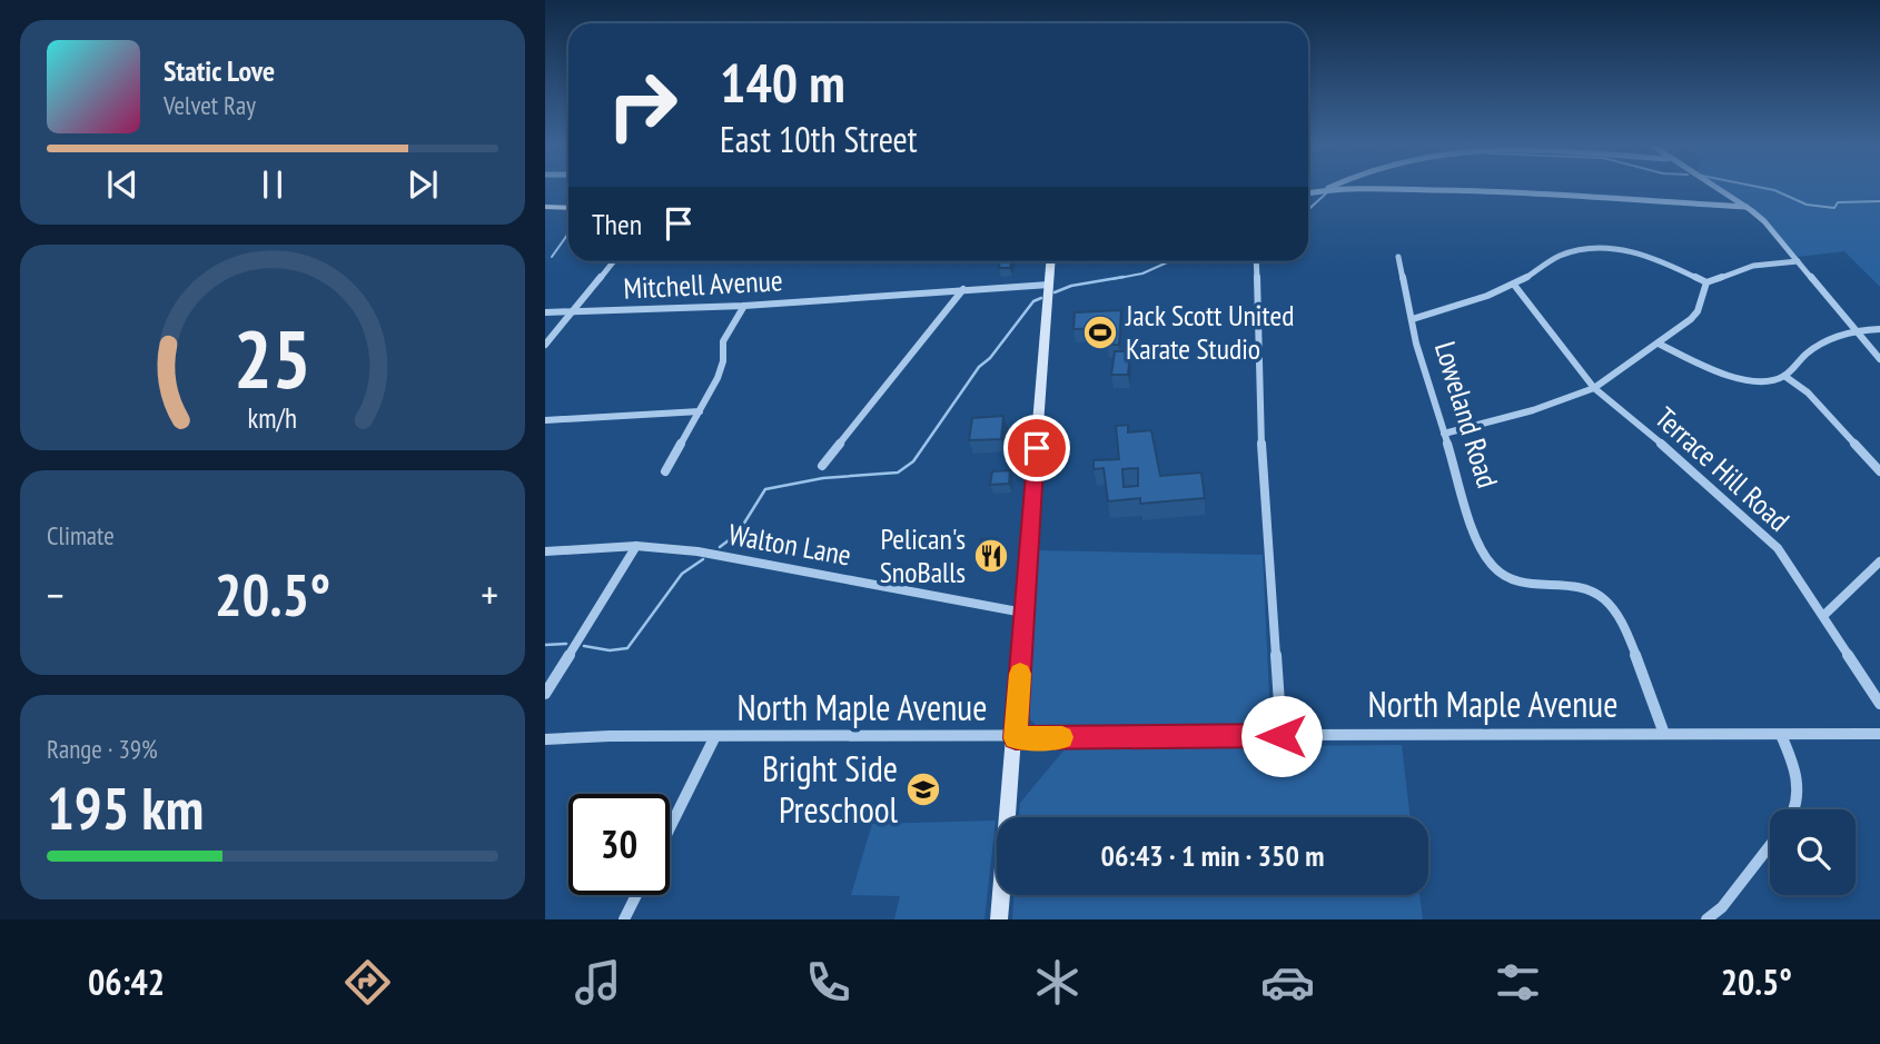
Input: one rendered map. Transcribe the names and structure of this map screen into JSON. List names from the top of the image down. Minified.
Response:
{"streets":{"street":["Mitchell Avenue","Loweland Road","Terrace Hill Road","Walton Lane","North Maple Avenue"]},"crossings":[["Loweland Road","Terrace Hill Road"],["Loweland Road","North Maple Avenue"]],"places":{"sports":["Jack Scott United Karate Studio"],"restaurant":["Pelican's SnoBalls"],"school or university":["Bright Side Preschool"]},"page":{"turn":["140 m","East 10th Street"],"song":["Static Love","Velvet Ray"],"then":"Then","tile":["Climate",["Range · 39%","195 km"]],"heat":["−","20.5°","+"],"limit":"30","trip":"06:43 · 1 min · 350 m","tabs":["06:42","20.5°"],"gauge":["25","km/h"]}}
